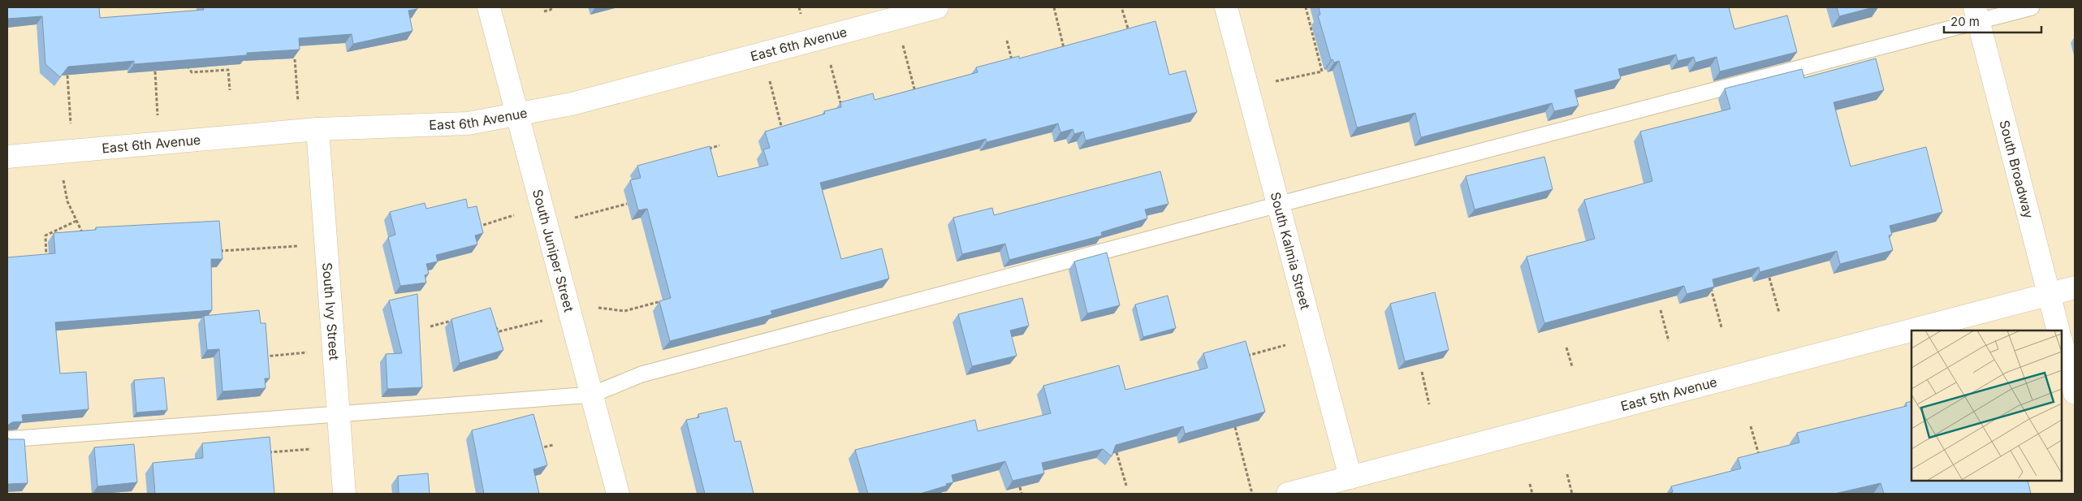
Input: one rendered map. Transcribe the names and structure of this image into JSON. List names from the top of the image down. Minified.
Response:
{"streets":{"street":["East 6th Avenue","South Broadway","South Juniper Street","South Kalmia Street","South Ivy Street","East 5th Avenue"]},"crossings":[["East 6th Avenue","South Juniper Street"],["East 6th Avenue","South Ivy Street"],["South Broadway","East 5th Avenue"],["South Kalmia Street","East 5th Avenue"]],"scale_bar":"20 m"}
